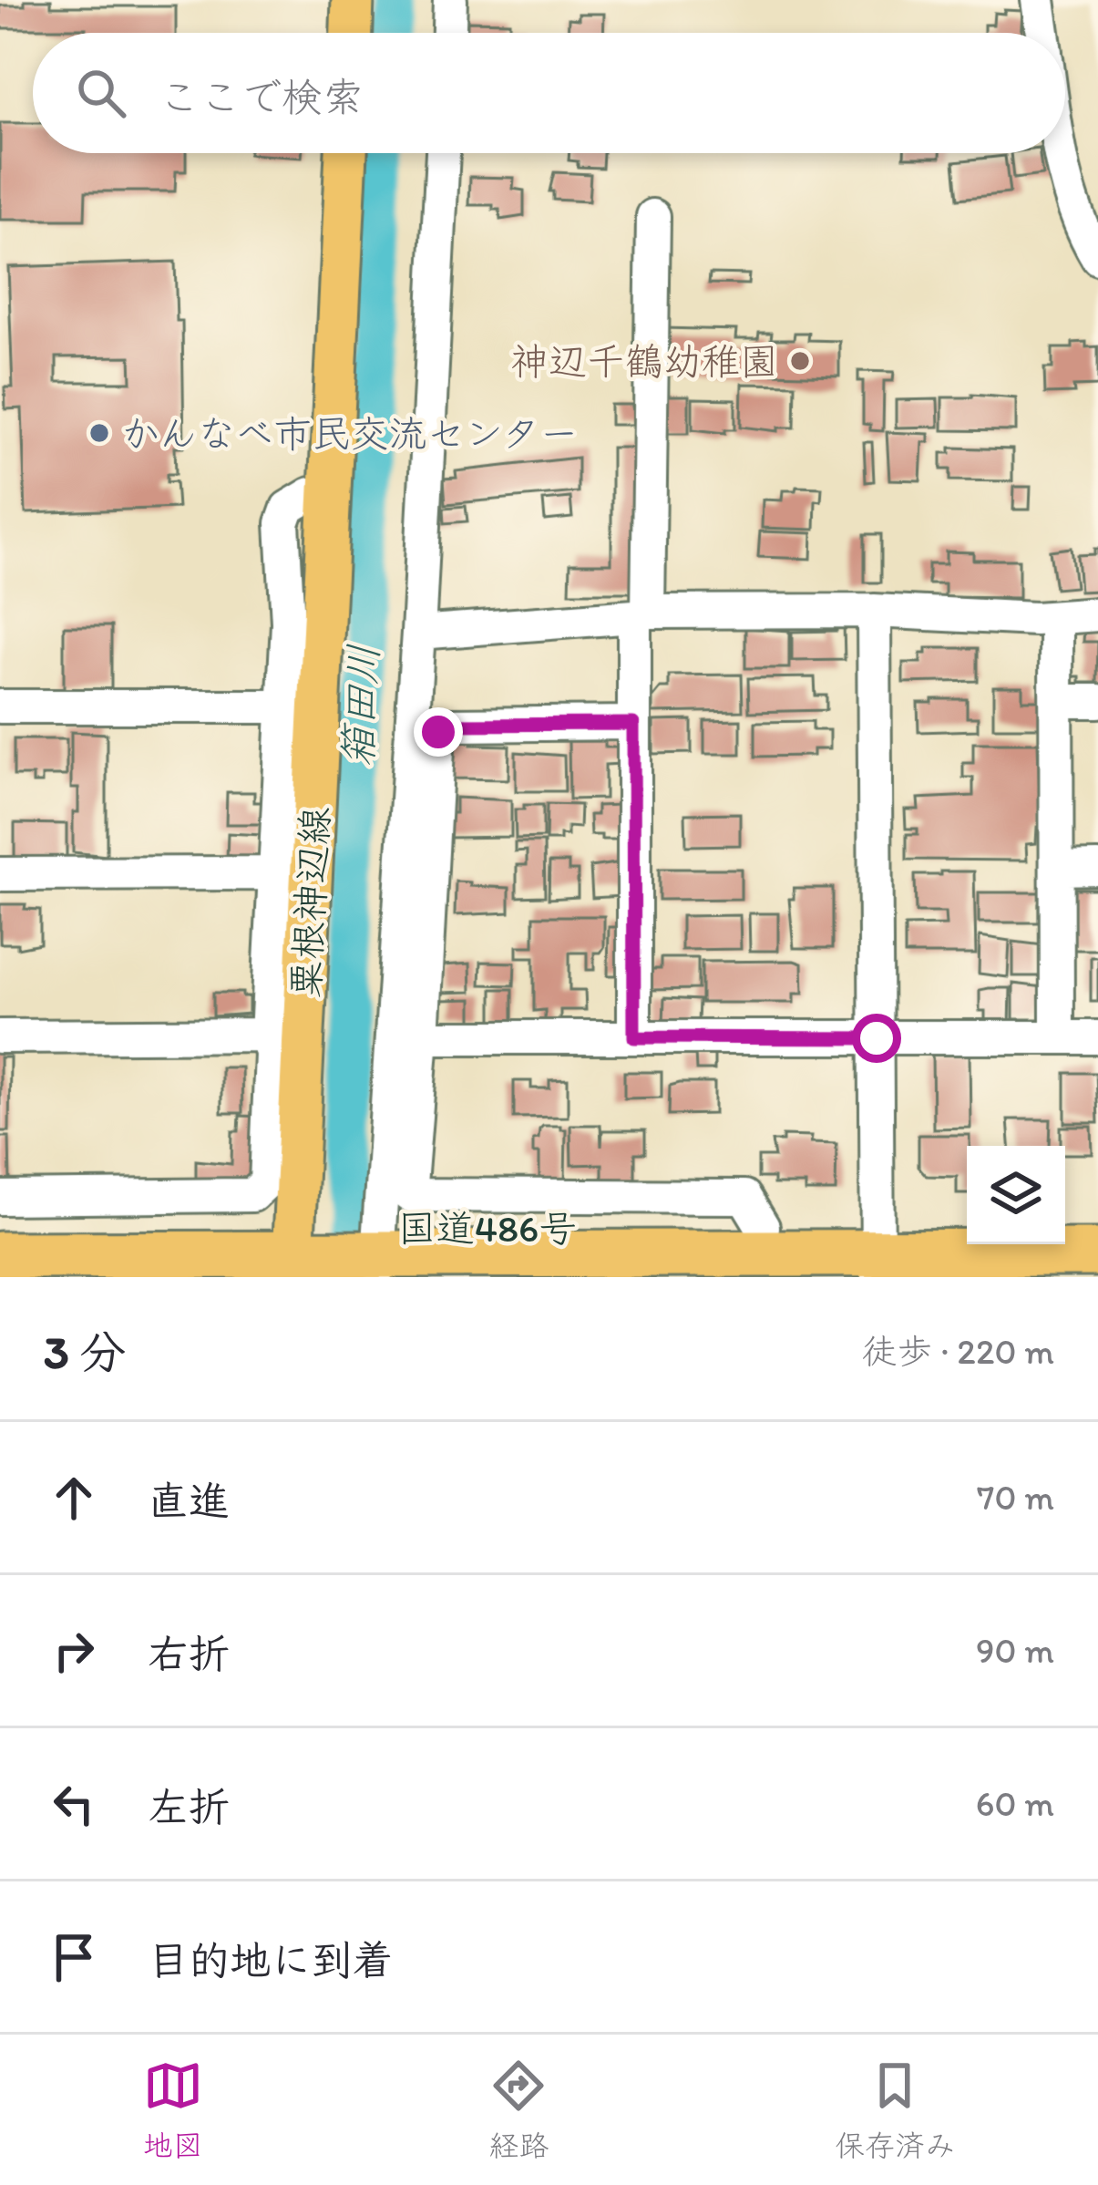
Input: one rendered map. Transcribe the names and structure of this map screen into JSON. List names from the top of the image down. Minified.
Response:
{"streets":{"highway":["国道486号"],"main road":["粟根神辺線"]},"crossings":[["粟根神辺線","国道486号"]],"water":["箱田川"],"places":["神辺千鶴幼稚園","かんなべ市民交流センター"],"page":{"search":"ここで検索","heading":["3 分","徒歩 · 220 m"],"list":[["直進","70 m"],["右折","90 m"],["左折","60 m"],"目的地に到着"],"nav":["地図","経路","保存済み"]}}
